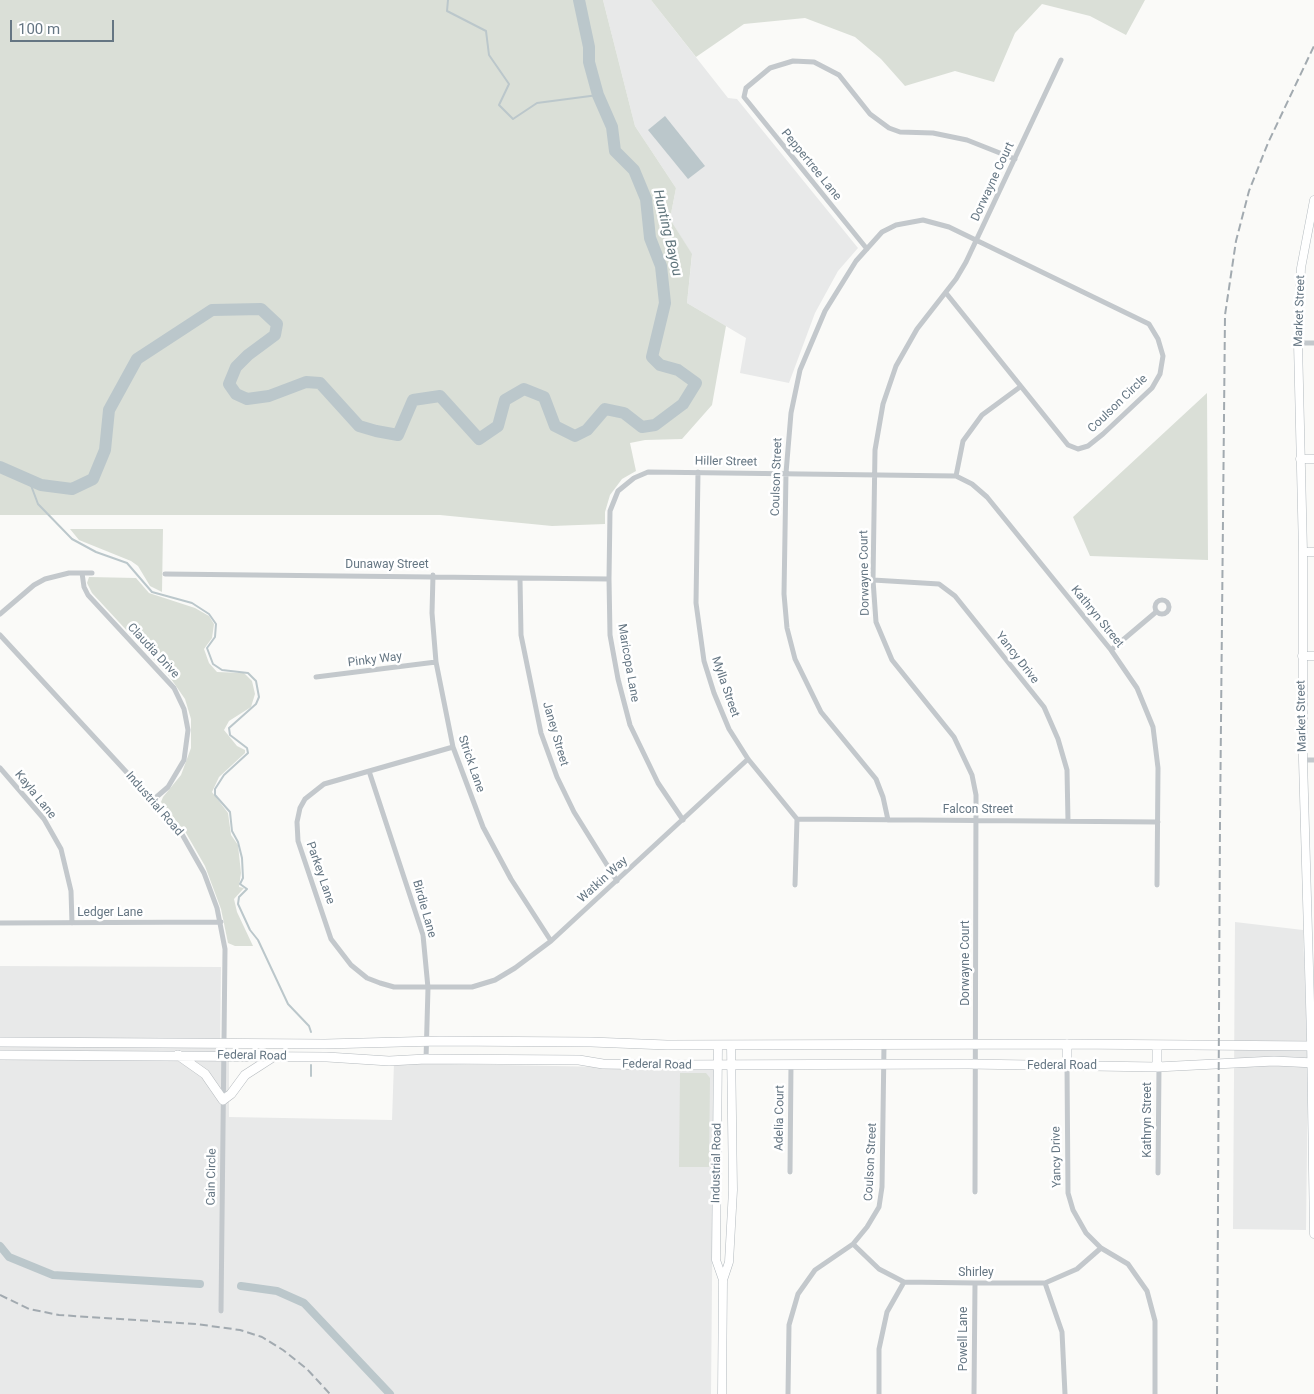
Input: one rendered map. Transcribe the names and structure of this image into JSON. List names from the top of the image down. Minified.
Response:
{"streets":{"main road":["Market Street","Industrial Road","Federal Road"],"street":["Peppertree Lane","Dorwayne Court","Coulson Circle","Hiller Street","Coulson Street","Dunaway Street","Kathryn Street","Claudia Drive","Yancy Drive","Pinky Way","Maricopa Lane","Mylla Street","Janey Street","Strick Lane","Kayla Lane","Falcon Street","Parkey Lane","Watkin Way","Birdie Lane","Ledger Lane","Adelia Court","Cain Circle","Shirley","Powell Lane"]},"crossings":[["Peppertree Lane","Dorwayne Court"],["Peppertree Lane","Coulson Street"],["Dorwayne Court","Coulson Circle"],["Dorwayne Court","Hiller Street"],["Dorwayne Court","Coulson Street"],["Dorwayne Court","Kathryn Street"],["Dorwayne Court","Yancy Drive"],["Dorwayne Court","Falcon Street"],["Dorwayne Court","Federal Road"],["Market Street","Federal Road"],["Coulson Circle","Coulson Street"],["Hiller Street","Coulson Street"],["Hiller Street","Kathryn Street"],["Hiller Street","Maricopa Lane"],["Hiller Street","Mylla Street"],["Coulson Street","Falcon Street"],["Coulson Street","Federal Road"],["Coulson Street","Shirley"],["Dunaway Street","Maricopa Lane"],["Dunaway Street","Janey Street"],["Dunaway Street","Strick Lane"],["Kathryn Street","Falcon Street"],["Kathryn Street","Federal Road"],["Claudia Drive","Industrial Road"],["Yancy Drive","Falcon Street"],["Yancy Drive","Federal Road"],["Yancy Drive","Shirley"],["Pinky Way","Strick Lane"],["Maricopa Lane","Watkin Way"],["Mylla Street","Falcon Street"],["Mylla Street","Watkin Way"],["Janey Street","Watkin Way"],["Strick Lane","Parkey Lane"],["Strick Lane","Watkin Way"],["Kayla Lane","Ledger Lane"],["Industrial Road","Ledger Lane"],["Industrial Road","Federal Road"],["Industrial Road","Cain Circle"],["Parkey Lane","Watkin Way"],["Parkey Lane","Birdie Lane"],["Birdie Lane","Federal Road"],["Federal Road","Adelia Court"],["Federal Road","Cain Circle"],["Shirley","Powell Lane"]],"water":["Hunting Bayou"],"scale_bar":"100 m"}
